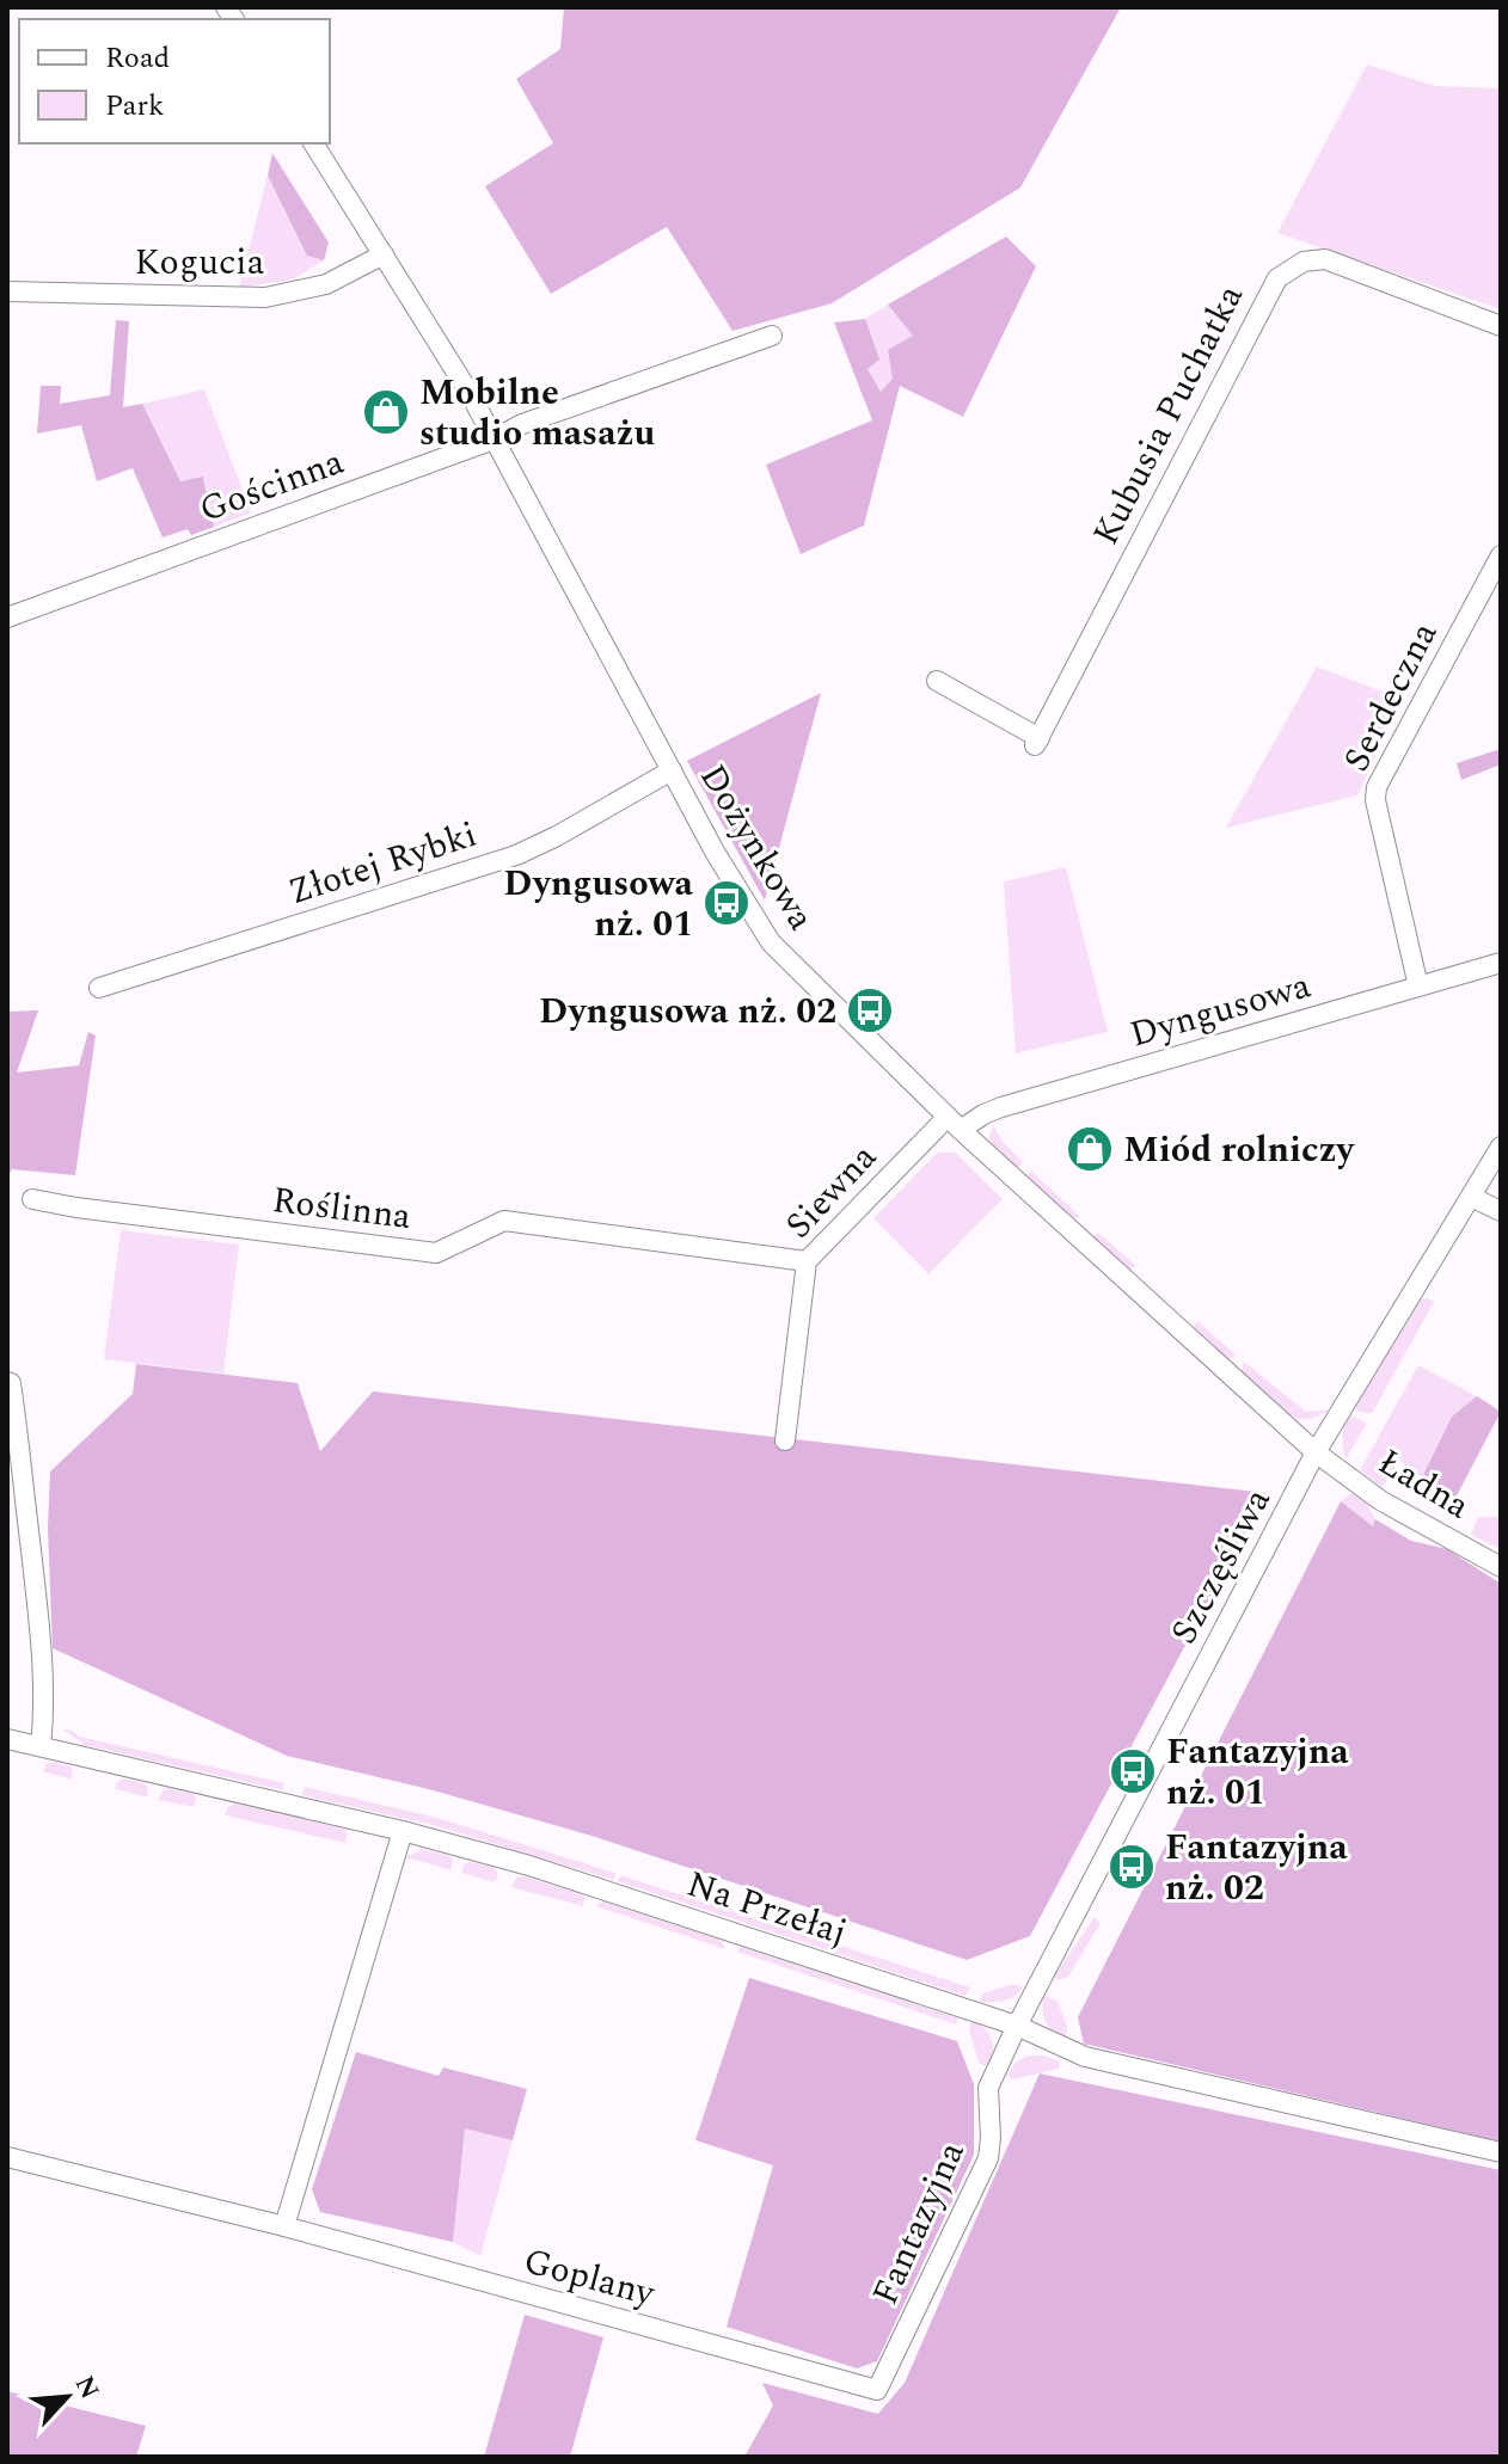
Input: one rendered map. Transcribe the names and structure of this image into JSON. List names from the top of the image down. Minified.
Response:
{"streets":{"street":["Kogucia","Kubusia Puchatka","Gościnna","Serdeczna","Dożynkowa","Złotej Rybki","Dyngusowa","Siewna","Roślinna","Ładna","Szczęśliwa","Na Przełaj","Fantazyjna","Goplany"]},"crossings":[["Kogucia","Dożynkowa"],["Gościnna","Dożynkowa"],["Serdeczna","Dyngusowa"],["Dożynkowa","Złotej Rybki"],["Dożynkowa","Dyngusowa"],["Dożynkowa","Siewna"],["Dożynkowa","Ładna"],["Dożynkowa","Szczęśliwa"],["Dyngusowa","Siewna"],["Siewna","Roślinna"],["Ładna","Szczęśliwa"],["Szczęśliwa","Na Przełaj"],["Szczęśliwa","Fantazyjna"],["Na Przełaj","Fantazyjna"],["Fantazyjna","Goplany"]],"places":{"shop":["Mobilne studio masażu","Miód rolniczy"],"bus stop":["Dyngusowa nż. 01","Dyngusowa nż. 02","Fantazyjna nż. 01","Fantazyjna nż. 02"]},"legend":["Road","Park"],"north":"top right"}
